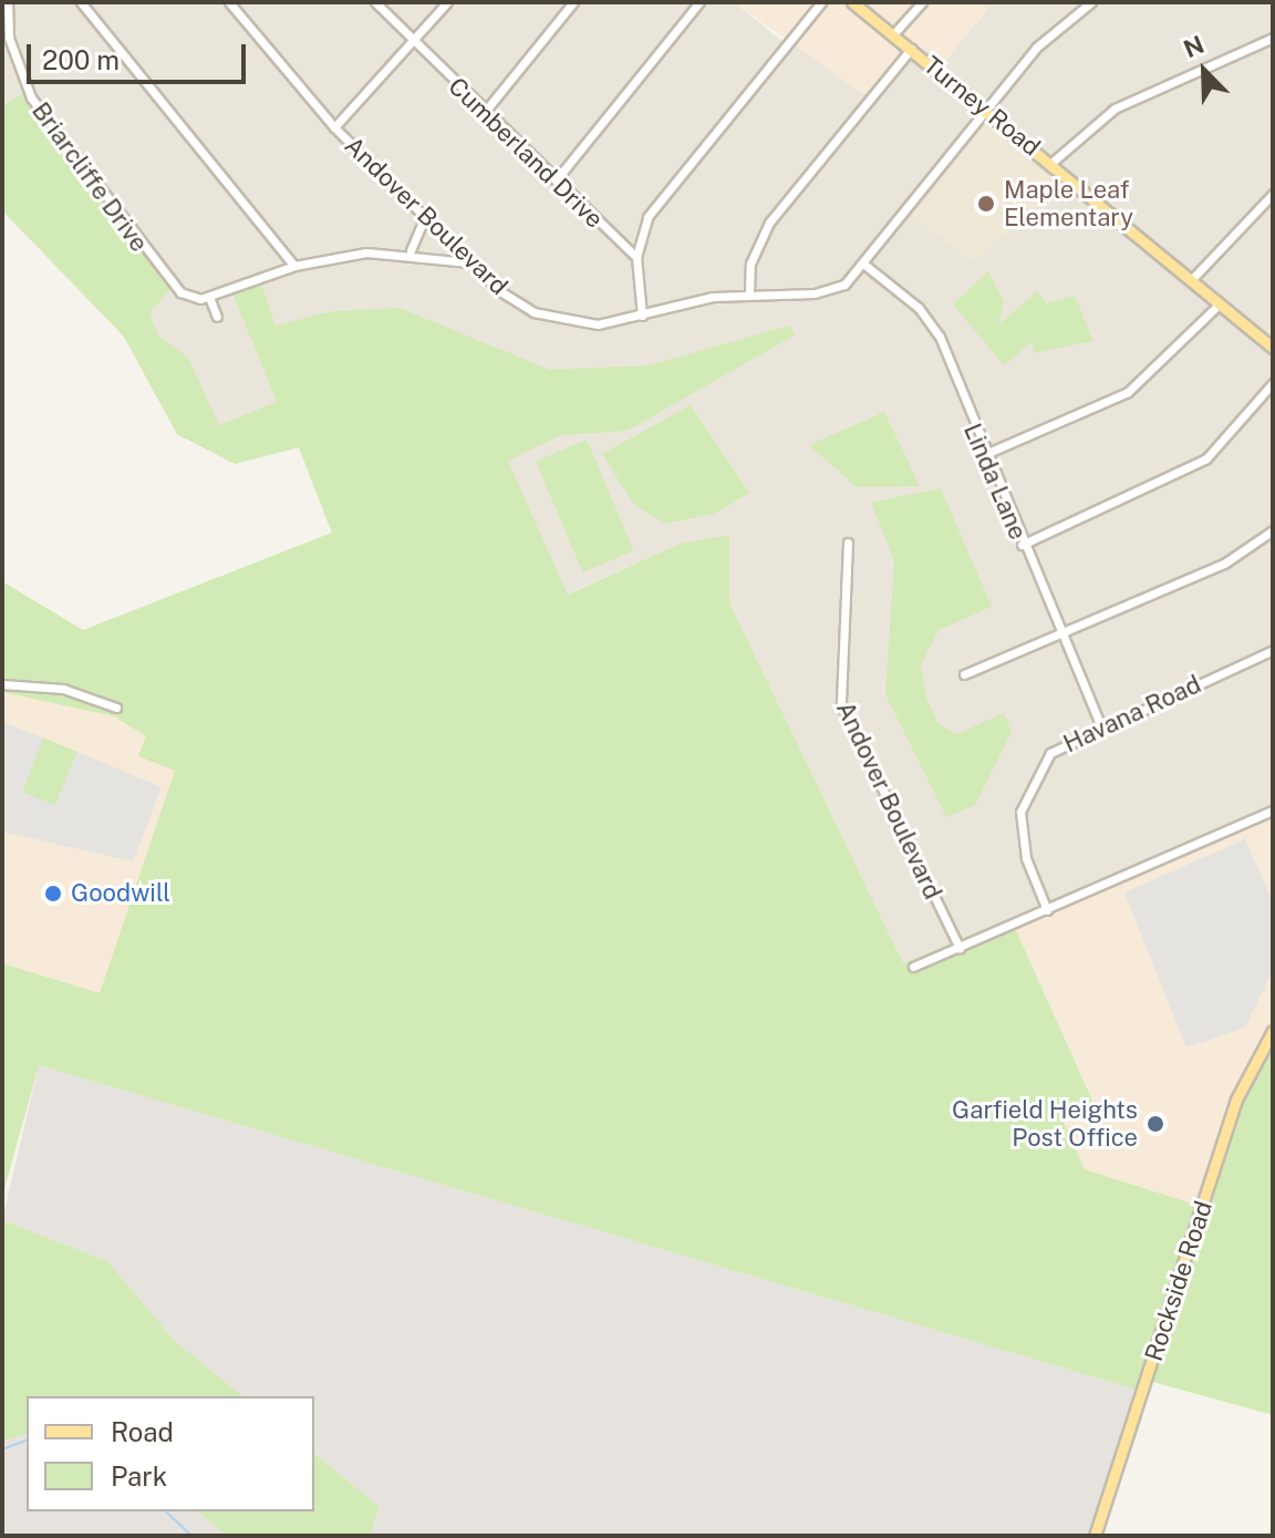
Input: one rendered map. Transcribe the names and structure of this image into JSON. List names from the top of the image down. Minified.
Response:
{"streets":{"main road":["Turney Road","Rockside Road"],"street":["Cumberland Drive","Briarcliffe Drive","Andover Boulevard","Linda Lane","Havana Road"]},"crossings":[["Andover Boulevard","Linda Lane"],["Linda Lane","Havana Road"]],"places":["Maple Leaf Elementary","Goodwill","Garfield Heights Post Office"],"legend":["Road","Park"],"scale_bar":"200 m","north":"top left"}
